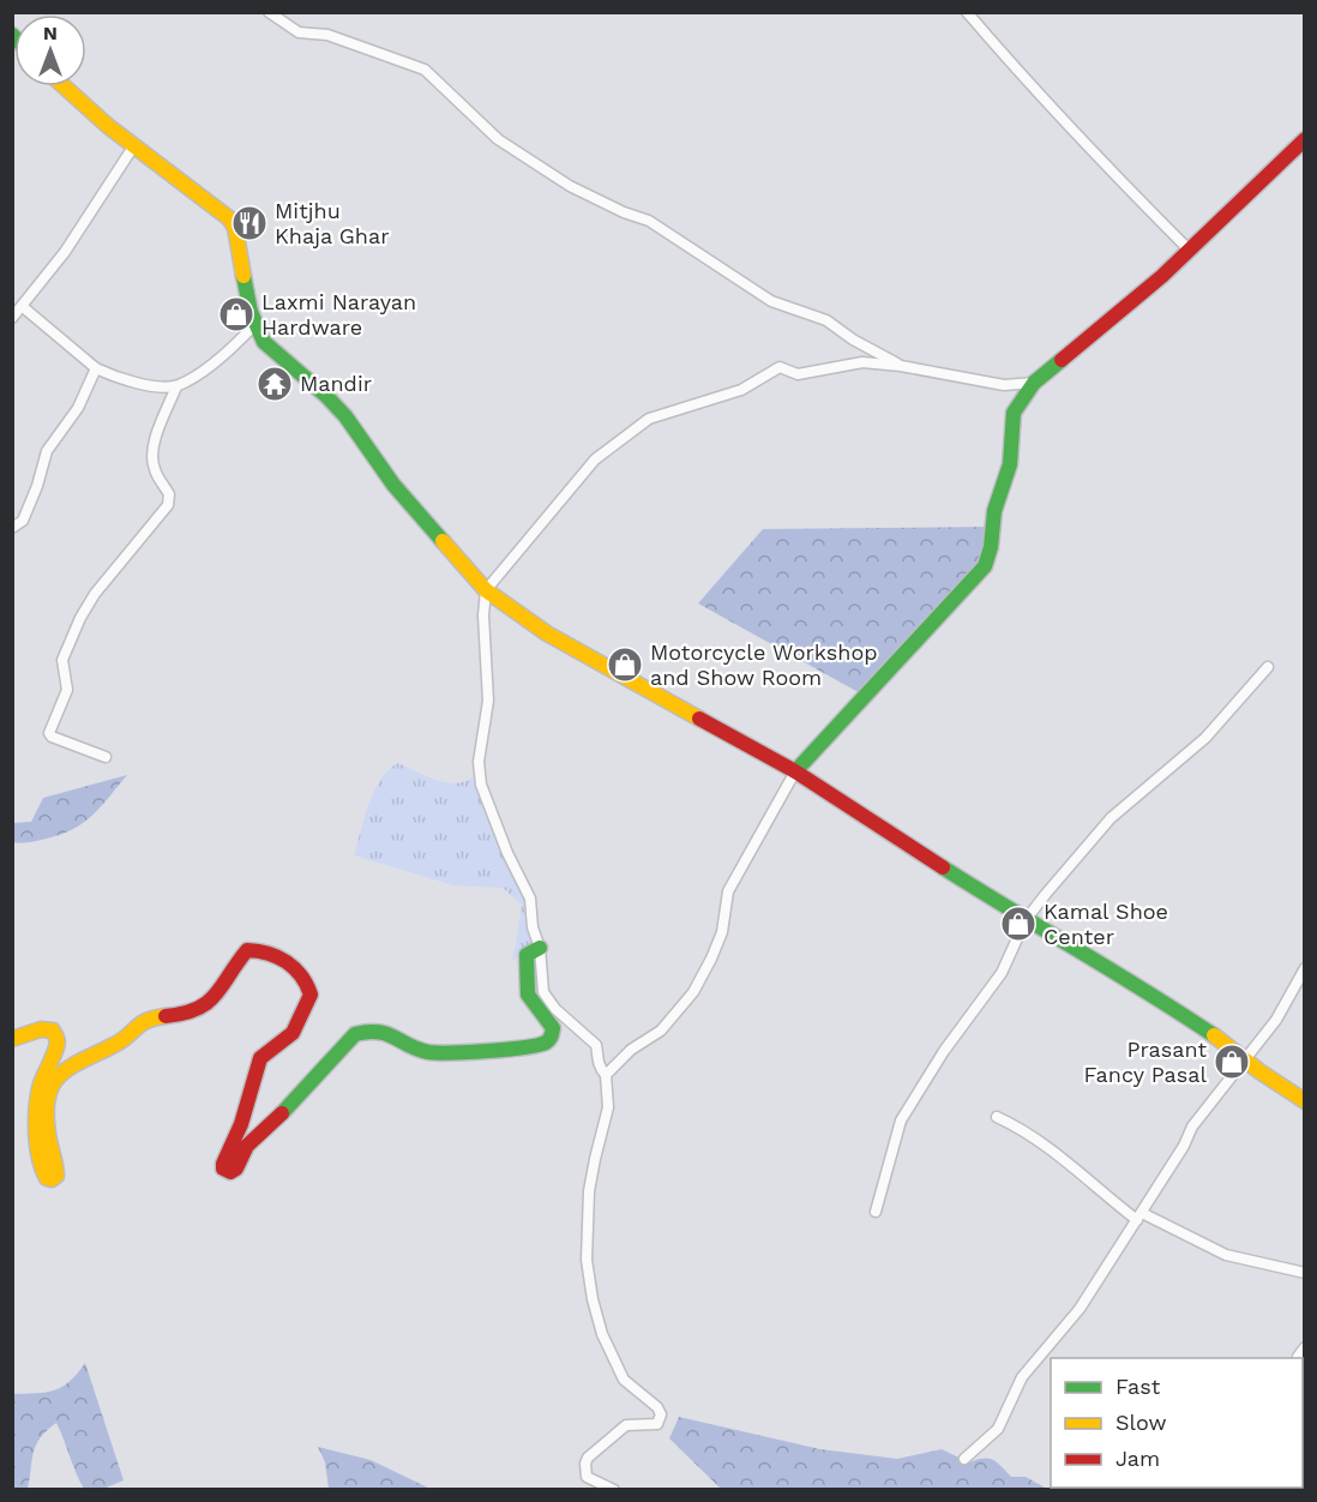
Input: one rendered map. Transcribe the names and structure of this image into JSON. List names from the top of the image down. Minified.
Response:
{"places":{"restaurant":["Mitjhu Khaja Ghar"],"shop":["Laxmi Narayan Hardware","Motorcycle Workshop and Show Room","Kamal Shoe Center","Prasant Fancy Pasal"],"temple":["Mandir"]},"legend":["Fast","Slow","Jam"],"north":"top"}
